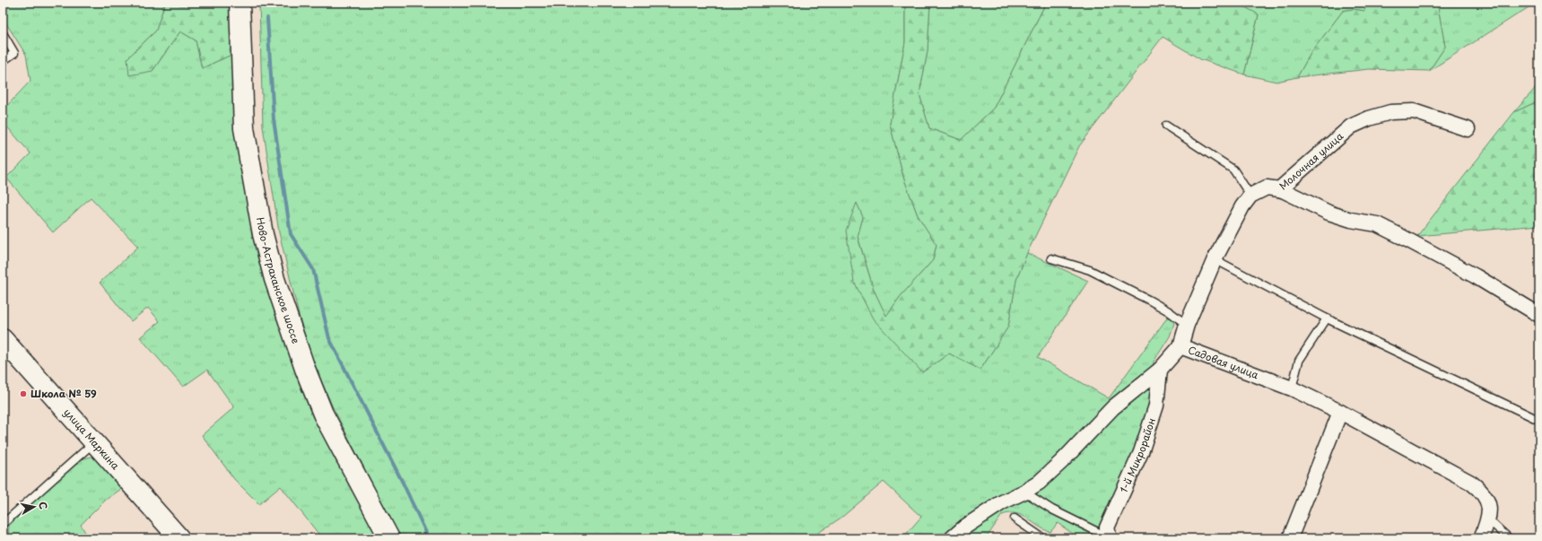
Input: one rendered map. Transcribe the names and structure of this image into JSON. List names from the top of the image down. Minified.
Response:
{"streets":{"main road":["Ново-Астраханское шоссе","улица Маркина"],"street":["Молочная улица","Садовая улица","1-й Микрорайон"]},"crossings":[["Молочная улица","Садовая улица"],["Садовая улица","1-й Микрорайон"]],"places":["Школа № 59"],"north":"right"}
